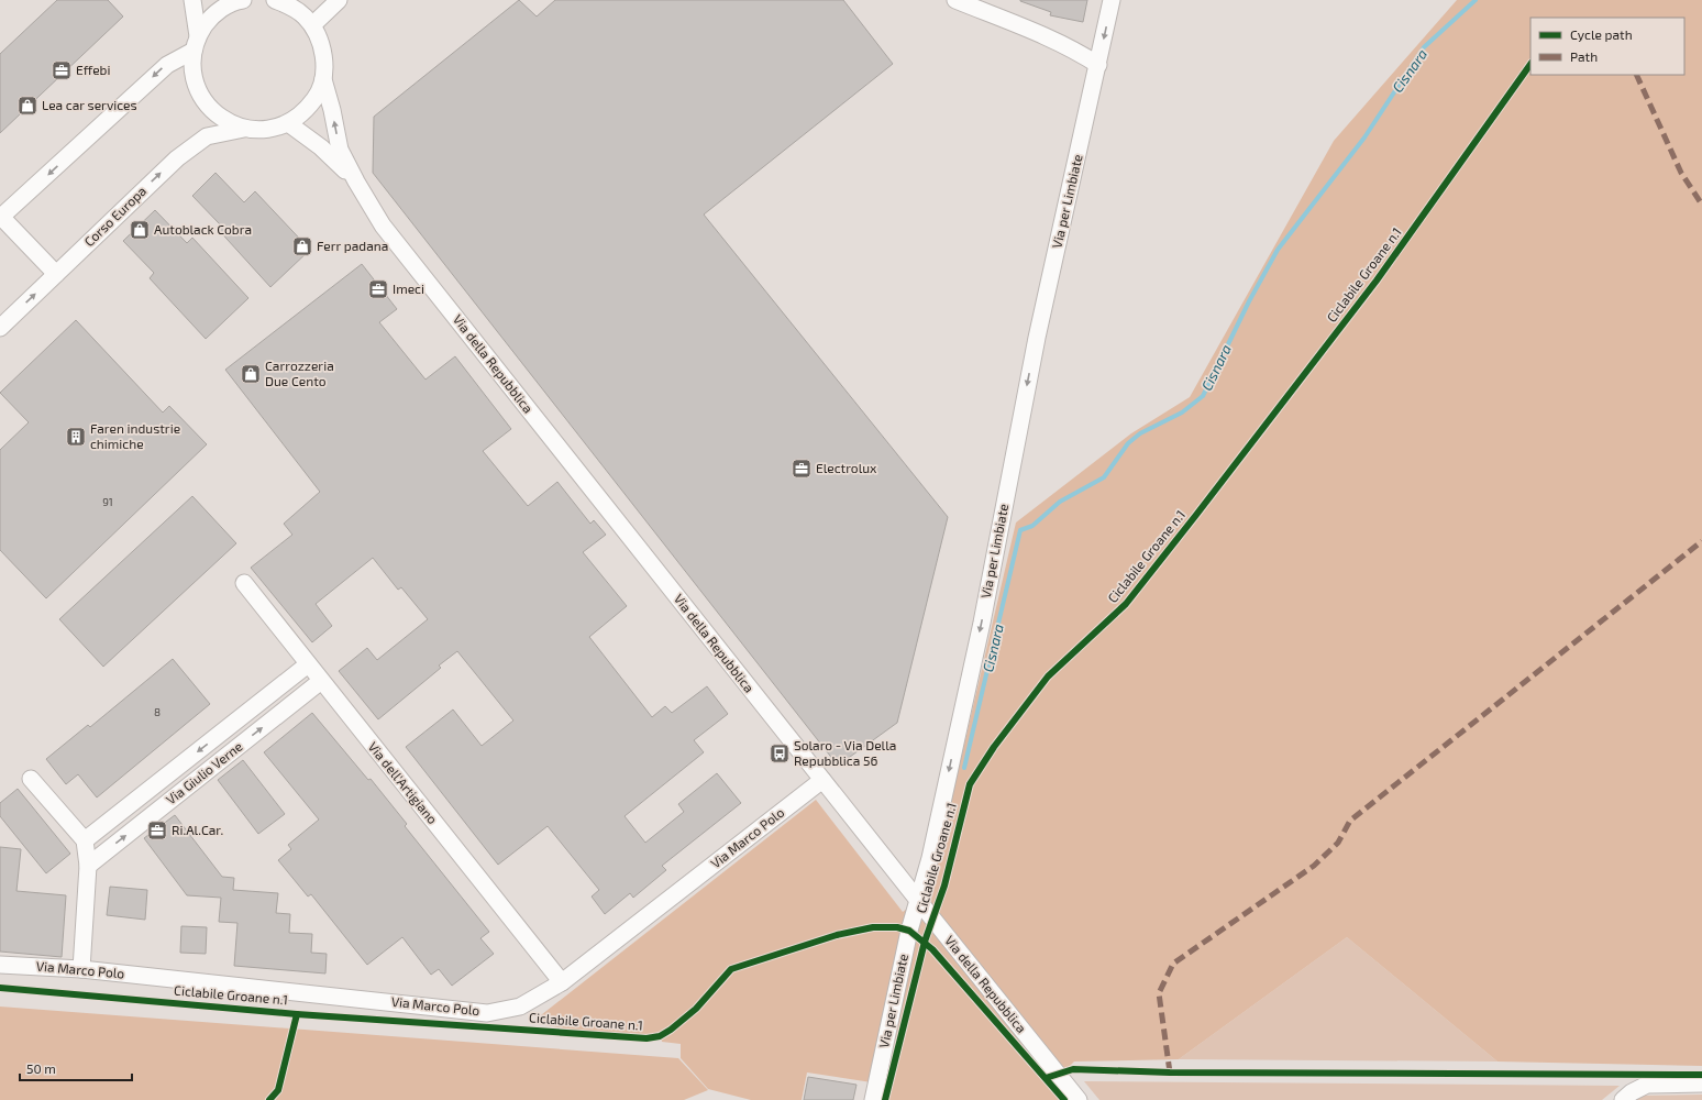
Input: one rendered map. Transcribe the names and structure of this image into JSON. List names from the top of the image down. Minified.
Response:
{"streets":{"street":["Via per Limbiate","Corso Europa","Via della Repubblica","Via Giulio Verne","Via dell'Artigiano","Via Marco Polo"],"cycle path":["Ciclabile Groane n.1"]},"crossings":[["Via per Limbiate","Via della Repubblica"],["Via della Repubblica","Via Marco Polo"],["Via Giulio Verne","Via dell'Artigiano"],["Via dell'Artigiano","Via Marco Polo"]],"one_way":["Via per Limbiate"],"water":["Cisnara"],"places":{"office":["Effebi","Imeci","Electrolux","Ri.Al.Car."],"shop":["Lea car services","Autoblack Cobra","Ferr padana","Carrozzeria Due Cento"],"building":["Faren industrie chimiche"],"bus stop":["Solaro - Via Della Repubblica 56"]},"house_numbers":["91","8"],"legend":["Cycle path","Path"],"scale_bar":"50 m"}
